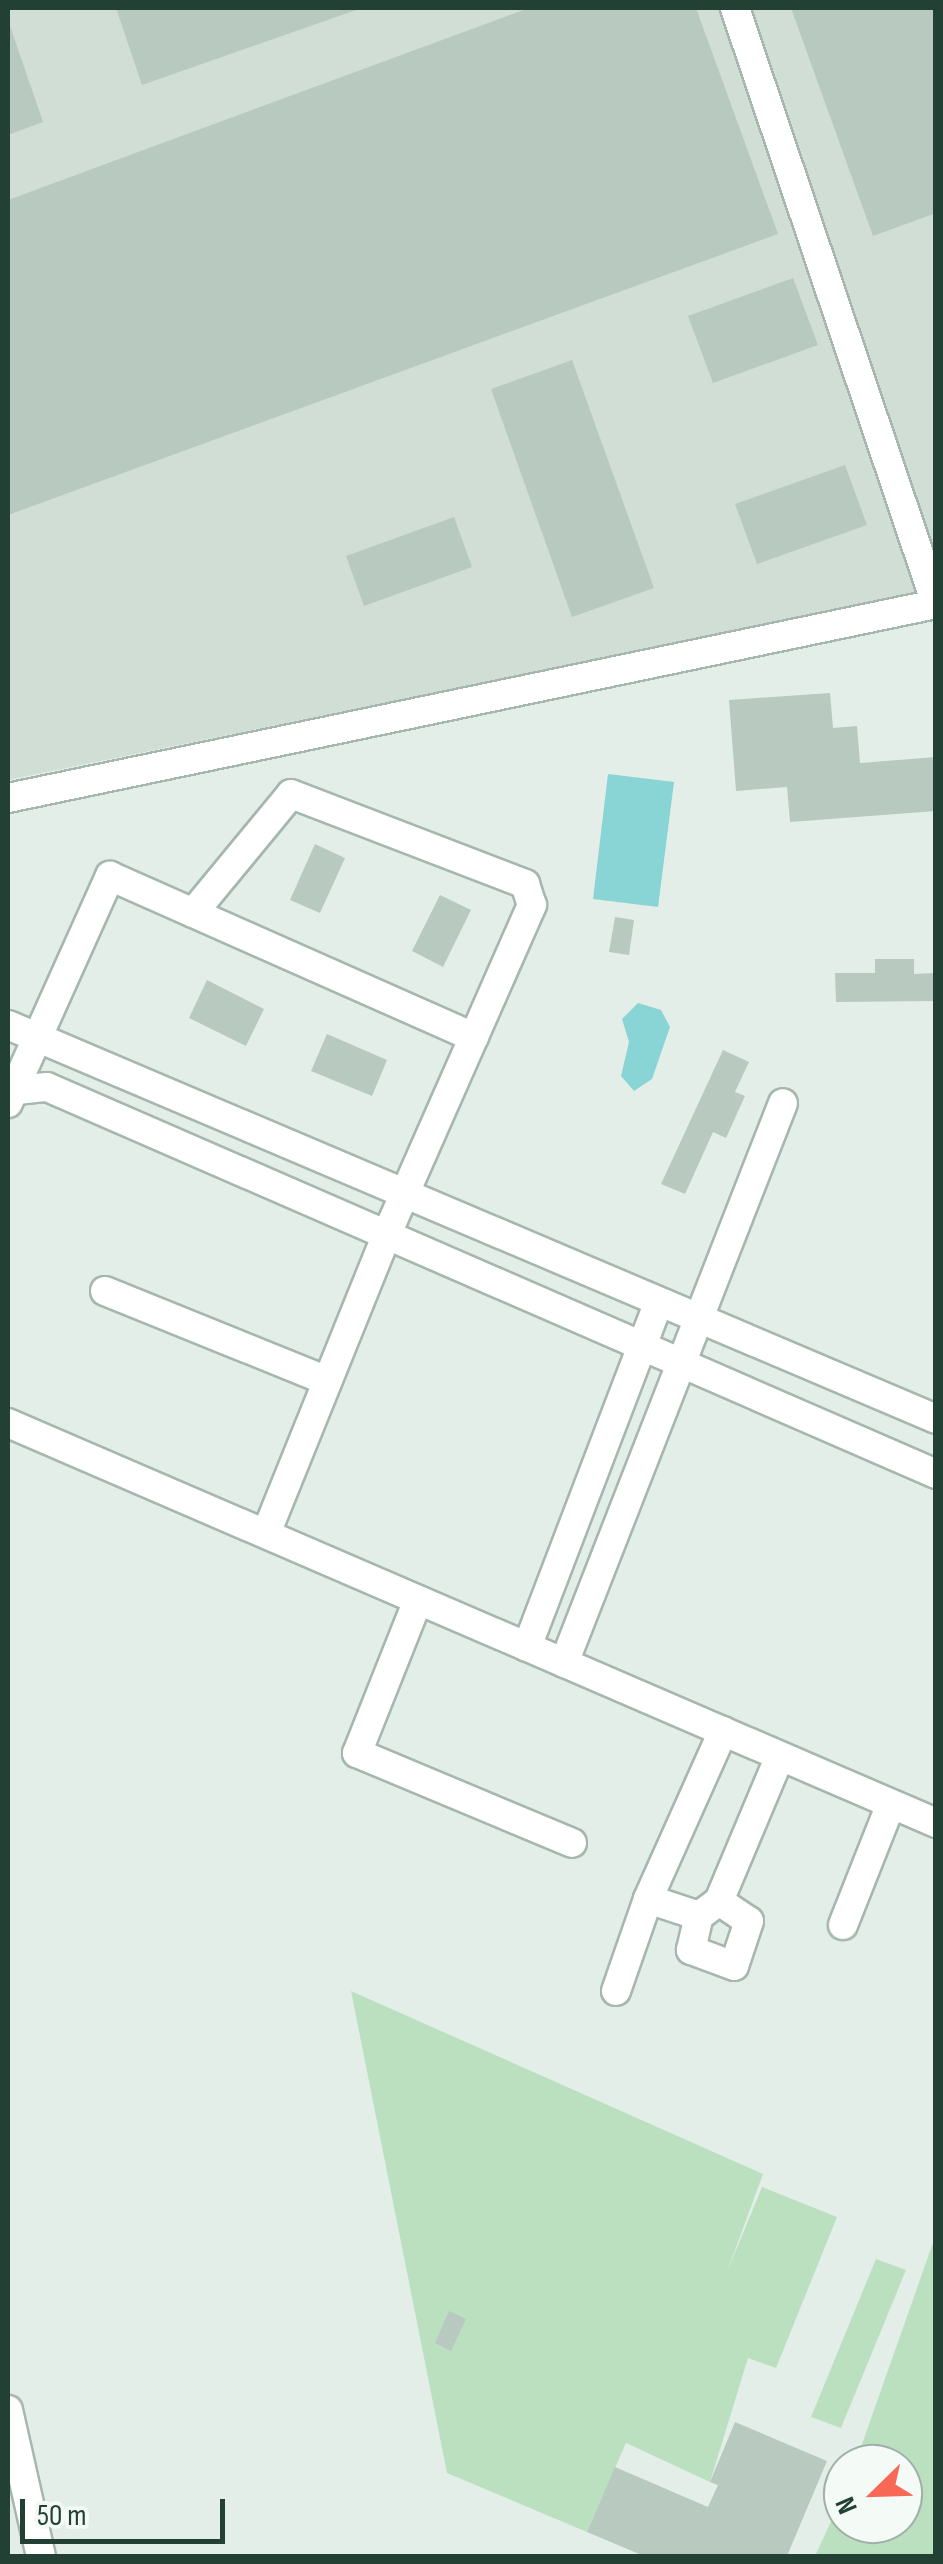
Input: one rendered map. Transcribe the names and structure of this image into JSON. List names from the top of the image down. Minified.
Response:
{"scale_bar":"50 m","north":"bottom left"}
